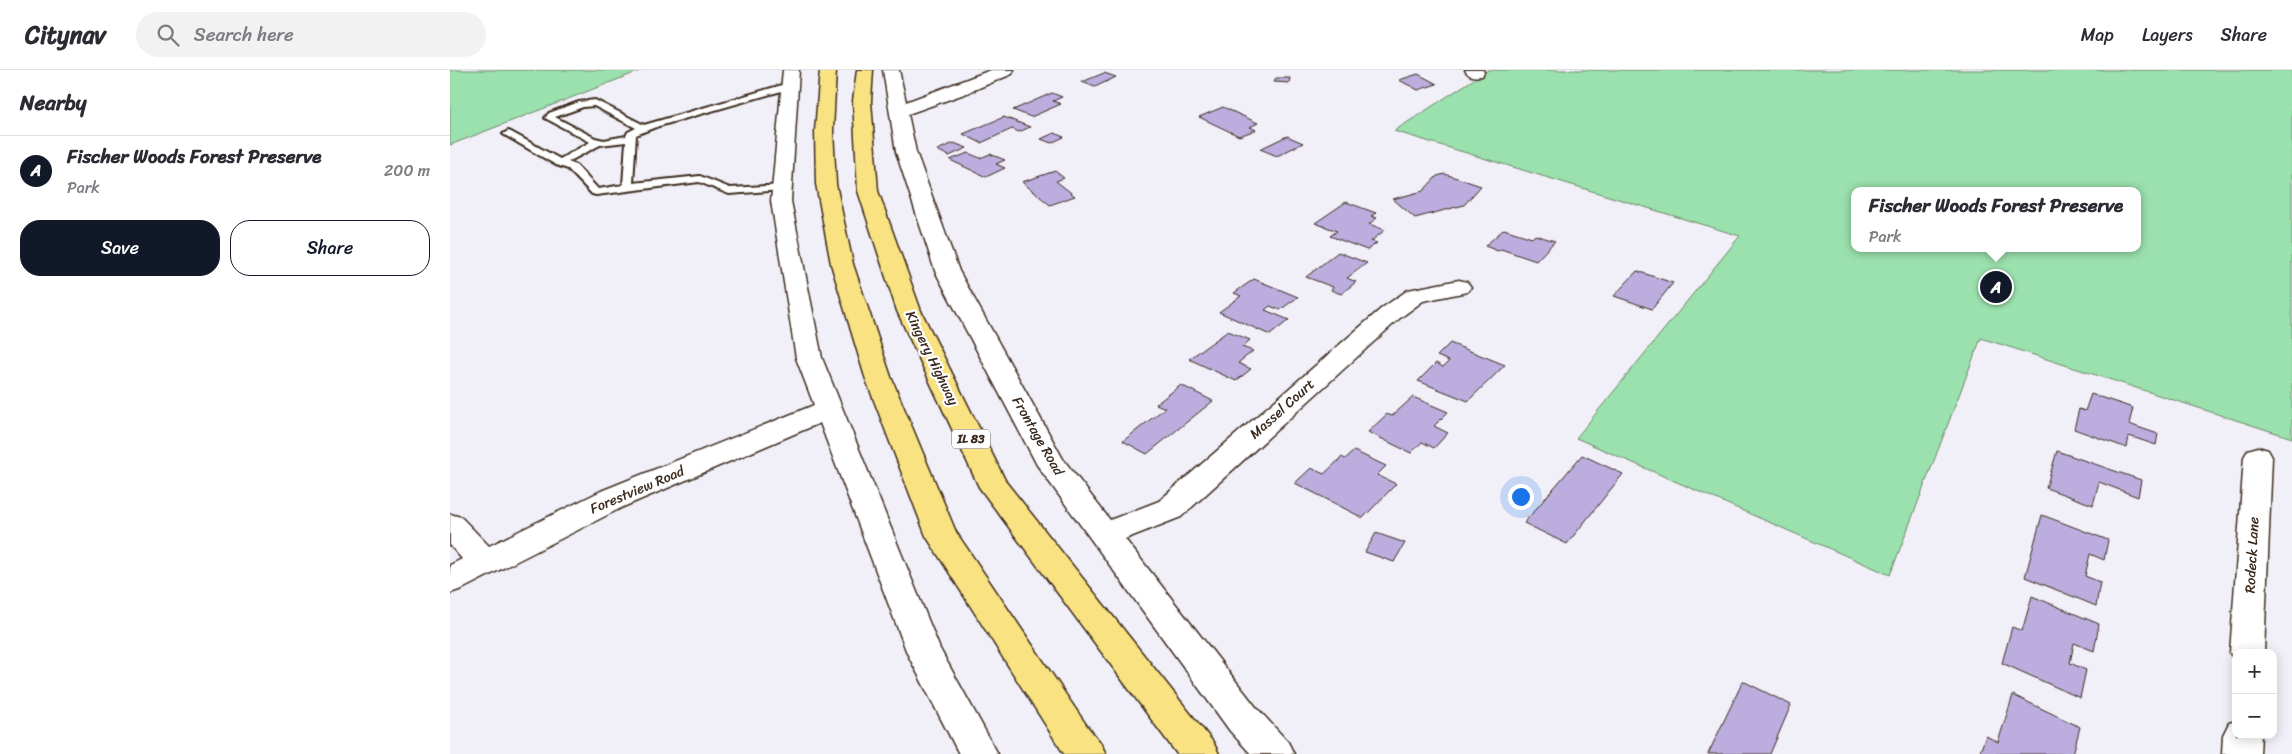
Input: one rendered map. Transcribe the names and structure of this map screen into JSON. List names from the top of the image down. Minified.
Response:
{"streets":{"highway":["Kingery Highway","IL 83"],"street":["Massel Court","Frontage Road","Forestview Road","Rodeck Lane"]},"crossings":[["Massel Court","Frontage Road"]],"page":{"header":"Citynav","search":"Search here","nav":["Map","Layers","Share"],"heading":"Nearby","list":[{"mark":"A","name":"Fischer Woods Forest Preserve","note":"Park","value":"200 m"}],"popup":["Fischer Woods Forest Preserve","Park"],"buttons":["Save","Share"],"pins":"A","map_buttons":["+","−"]}}
